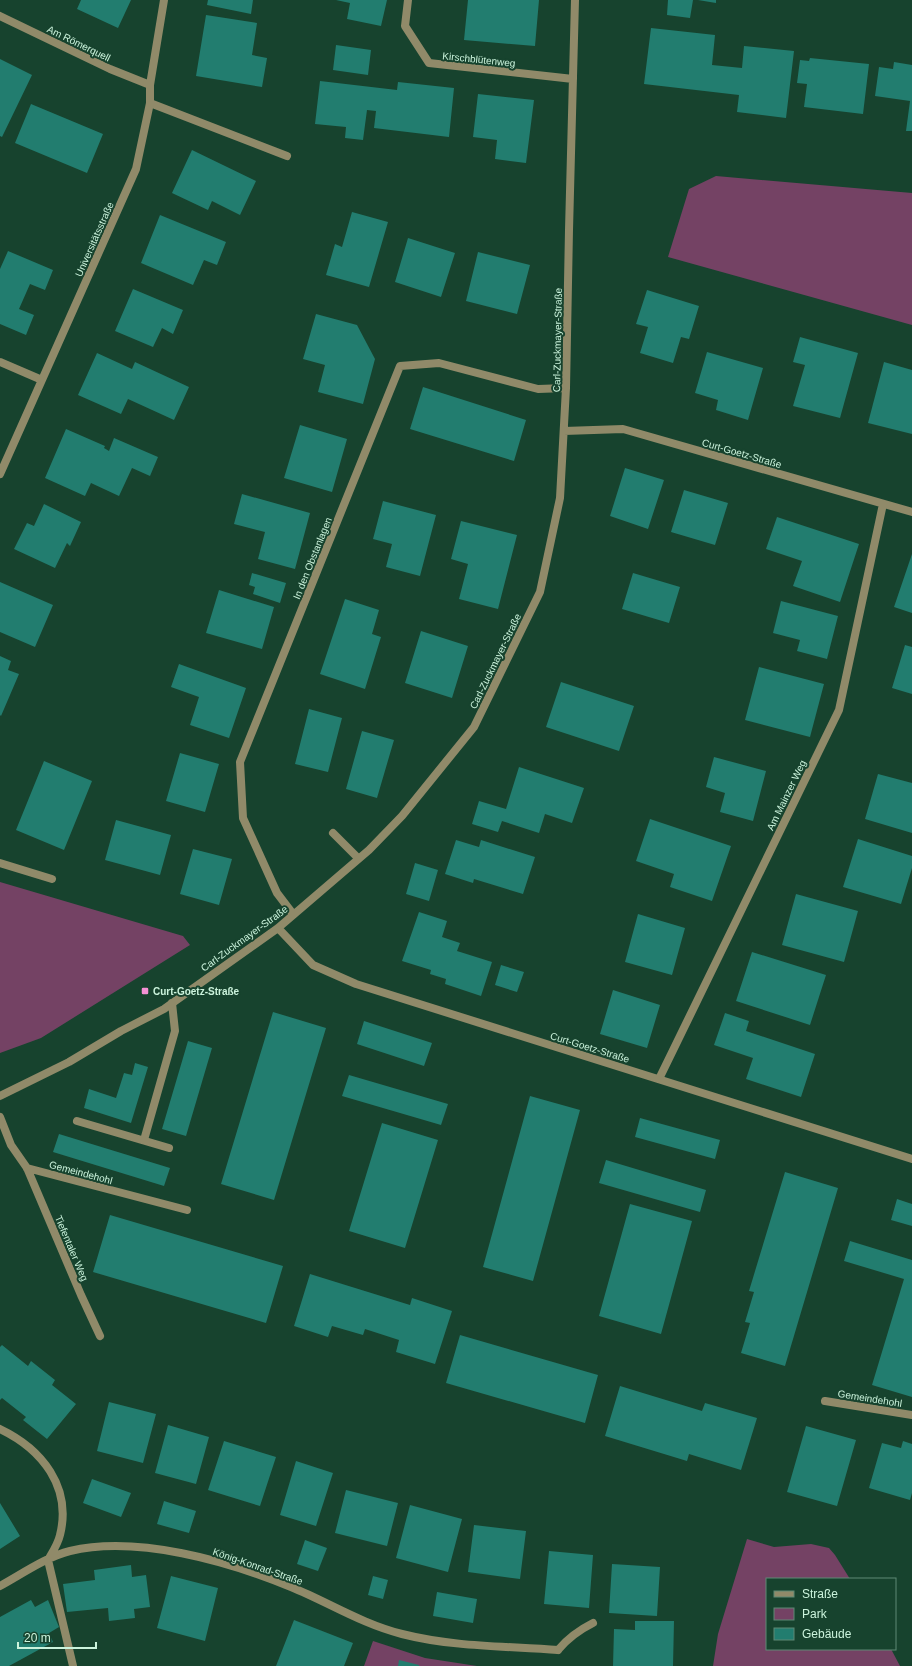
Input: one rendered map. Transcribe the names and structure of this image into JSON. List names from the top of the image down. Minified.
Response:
{"streets":{"street":["Am Römerquell","Kirschblütenweg","Universitätsstraße","Carl-Zuckmayer-Straße","Curt-Goetz-Straße","In den Obstanlagen","Am Mainzer Weg","Gemeindehohl","Tiefentaler Weg","König-Konrad-Straße"]},"crossings":[["Am Römerquell","Universitätsstraße"],["Kirschblütenweg","Carl-Zuckmayer-Straße"],["Carl-Zuckmayer-Straße","Curt-Goetz-Straße"],["Carl-Zuckmayer-Straße","In den Obstanlagen"],["Curt-Goetz-Straße","Am Mainzer Weg"],["Gemeindehohl","Tiefentaler Weg"]],"places":{"transit":["Curt-Goetz-Straße"]},"legend":["Straße","Park","Gebäude"],"scale_bar":"20 m"}
